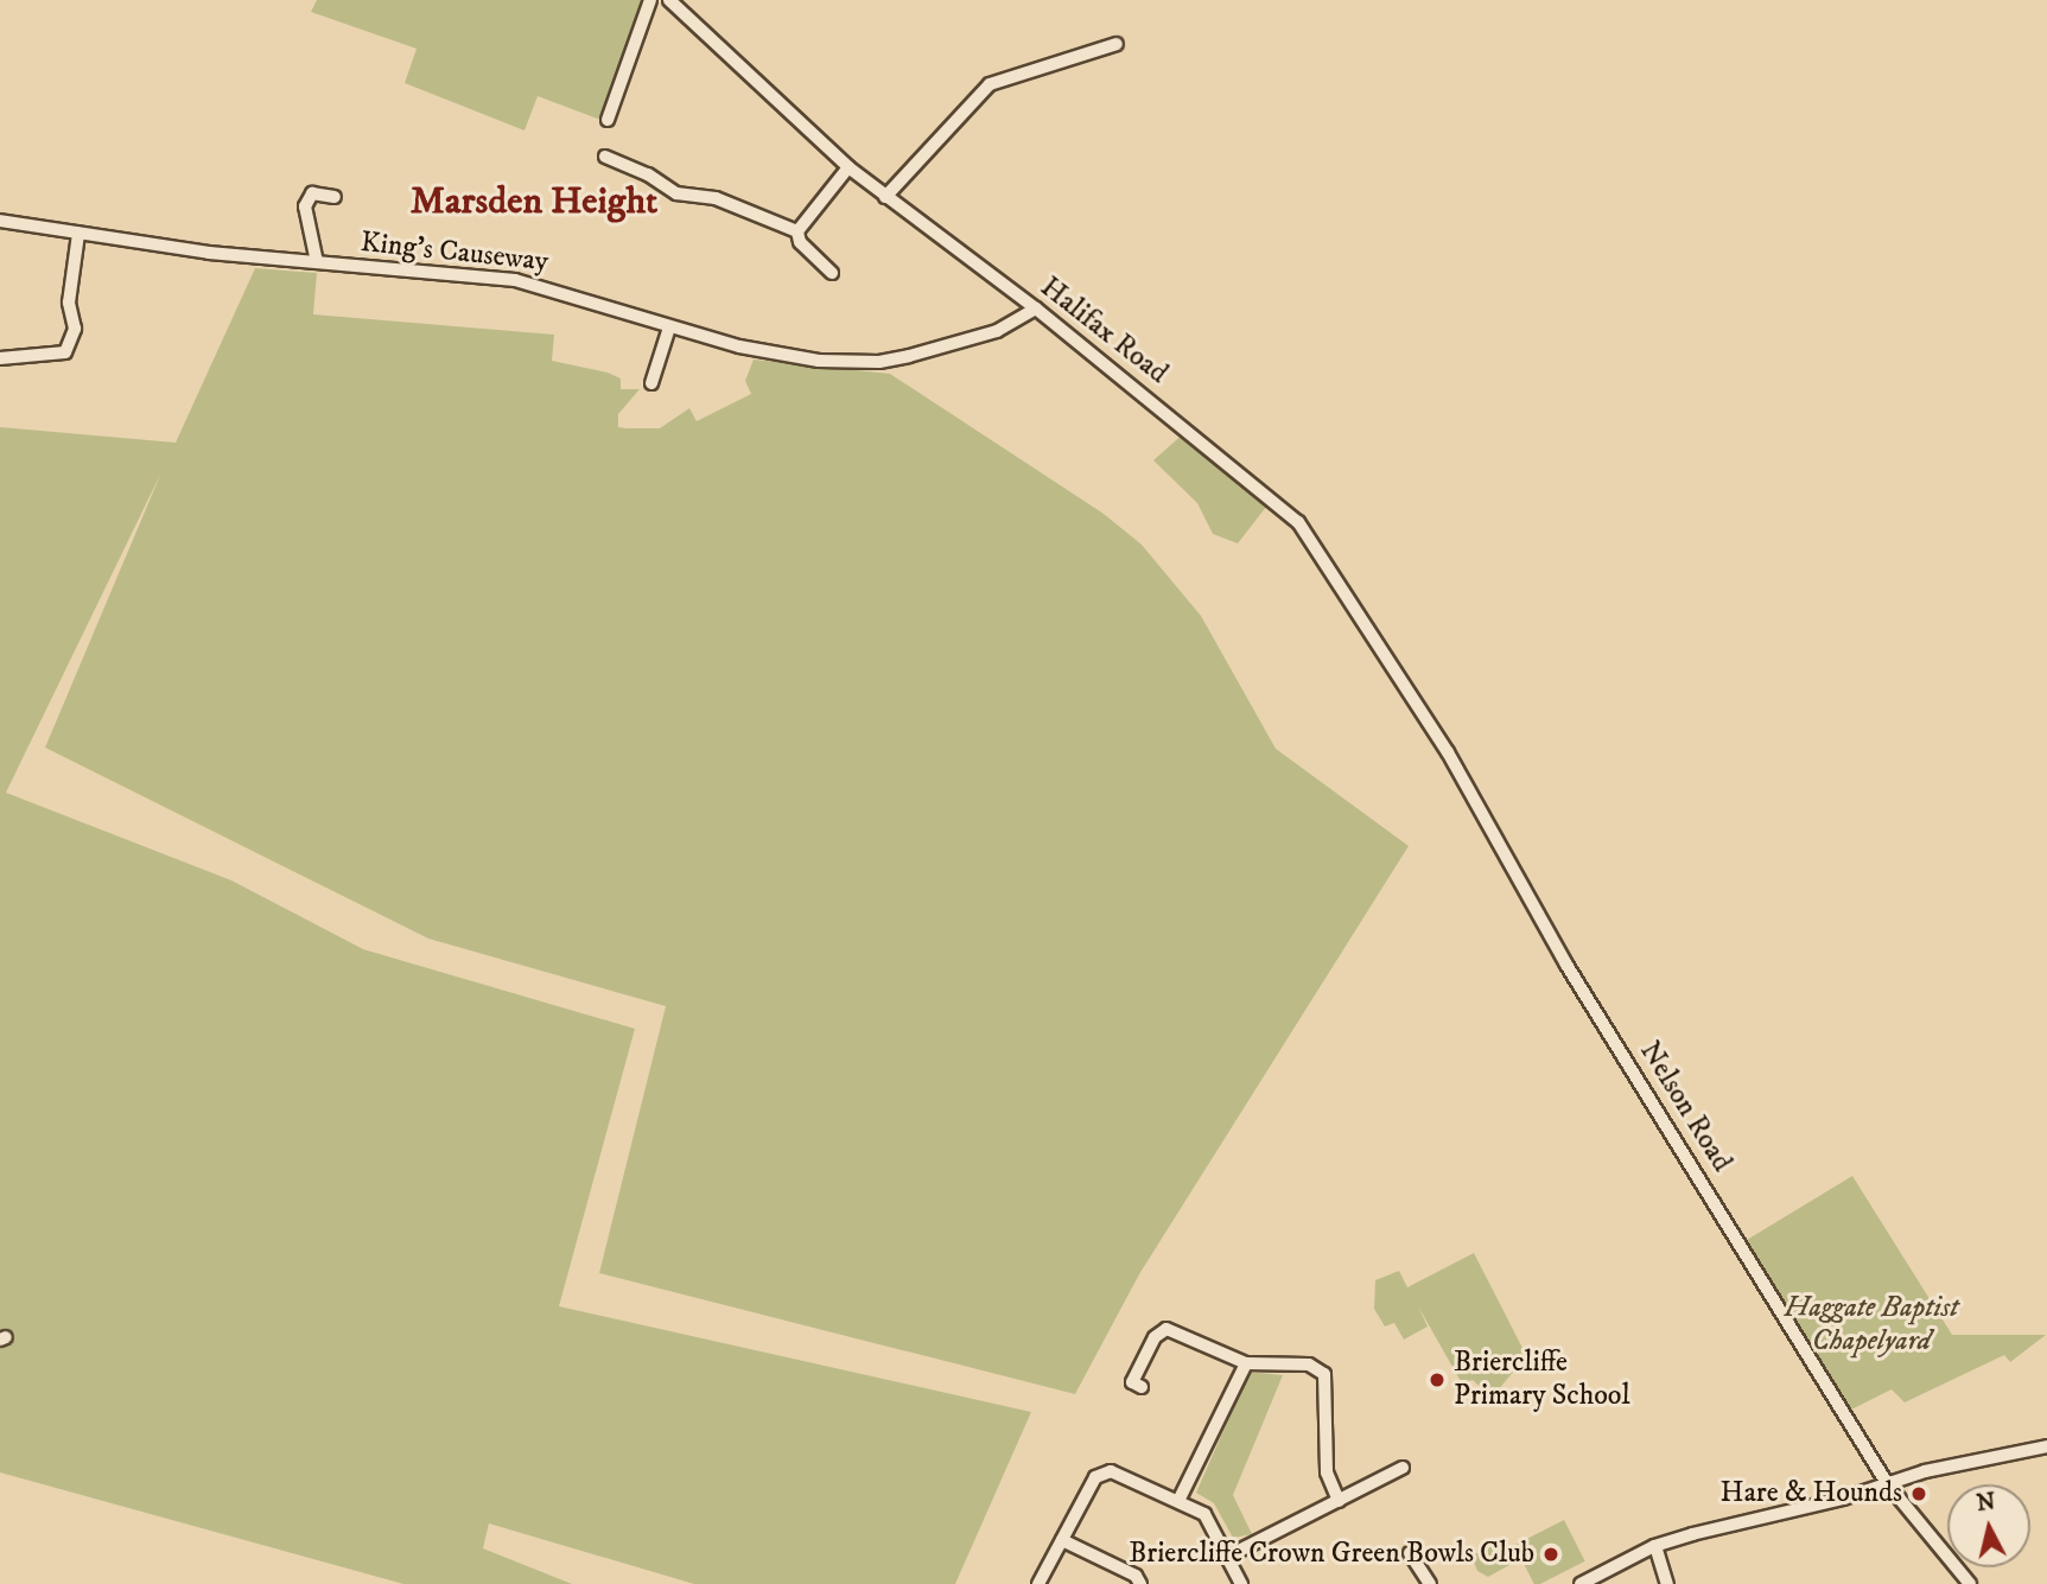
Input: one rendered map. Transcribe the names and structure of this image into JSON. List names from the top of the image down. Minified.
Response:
{"streets":{"street":["King's Causeway","Halifax Road","Nelson Road"]},"crossings":[["King's Causeway","Halifax Road"],["Halifax Road","Nelson Road"]],"districts":["Marsden Height"],"parks":["Haggate Baptist Chapelyard"],"places":["Briercliffe Primary School","Hare & Hounds","Briercliffe Crown Green Bowls Club"],"north":"top"}
